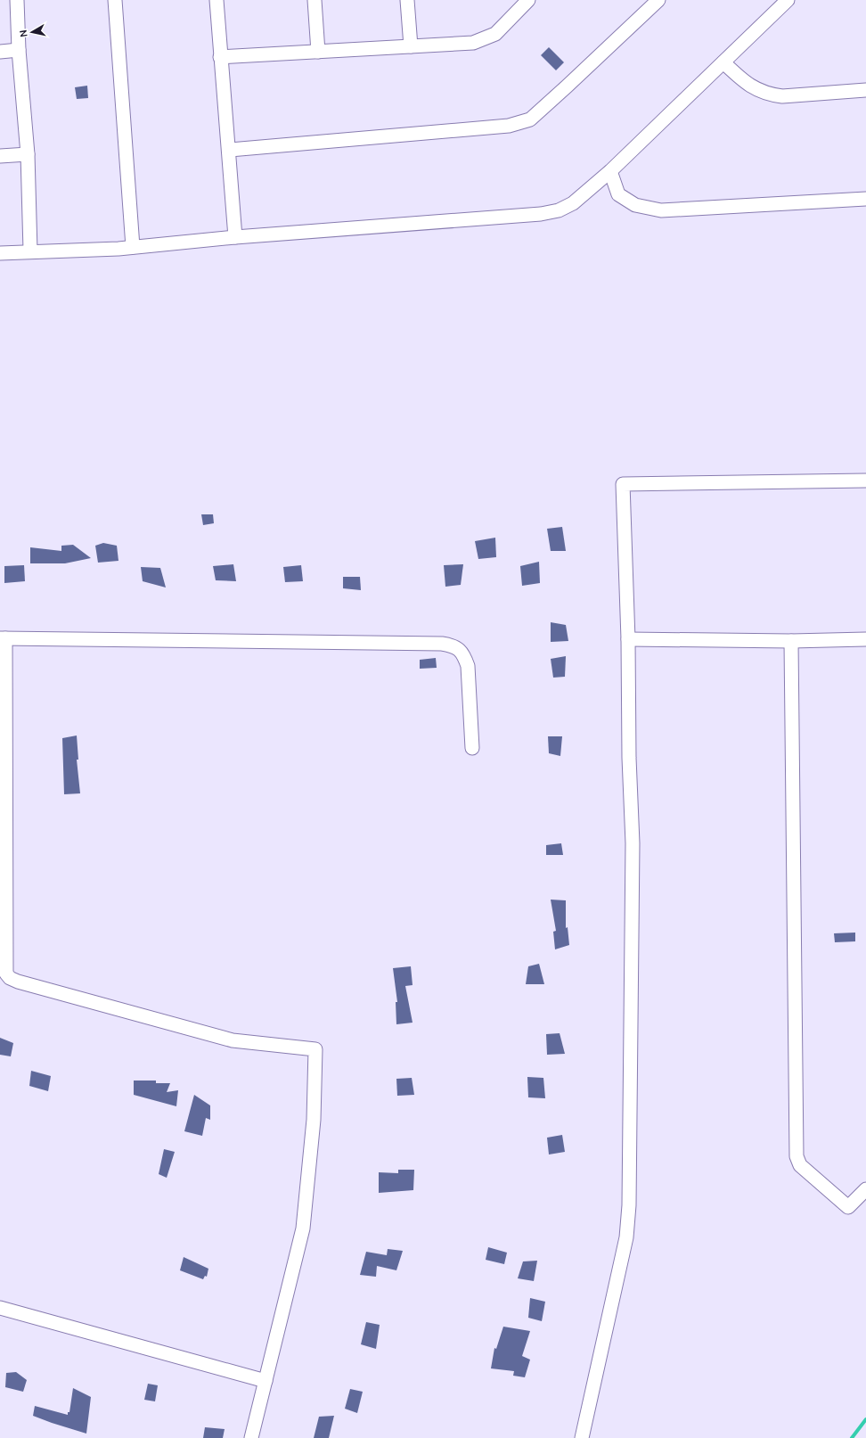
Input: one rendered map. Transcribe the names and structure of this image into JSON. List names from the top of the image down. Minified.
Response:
{"north":"left"}
